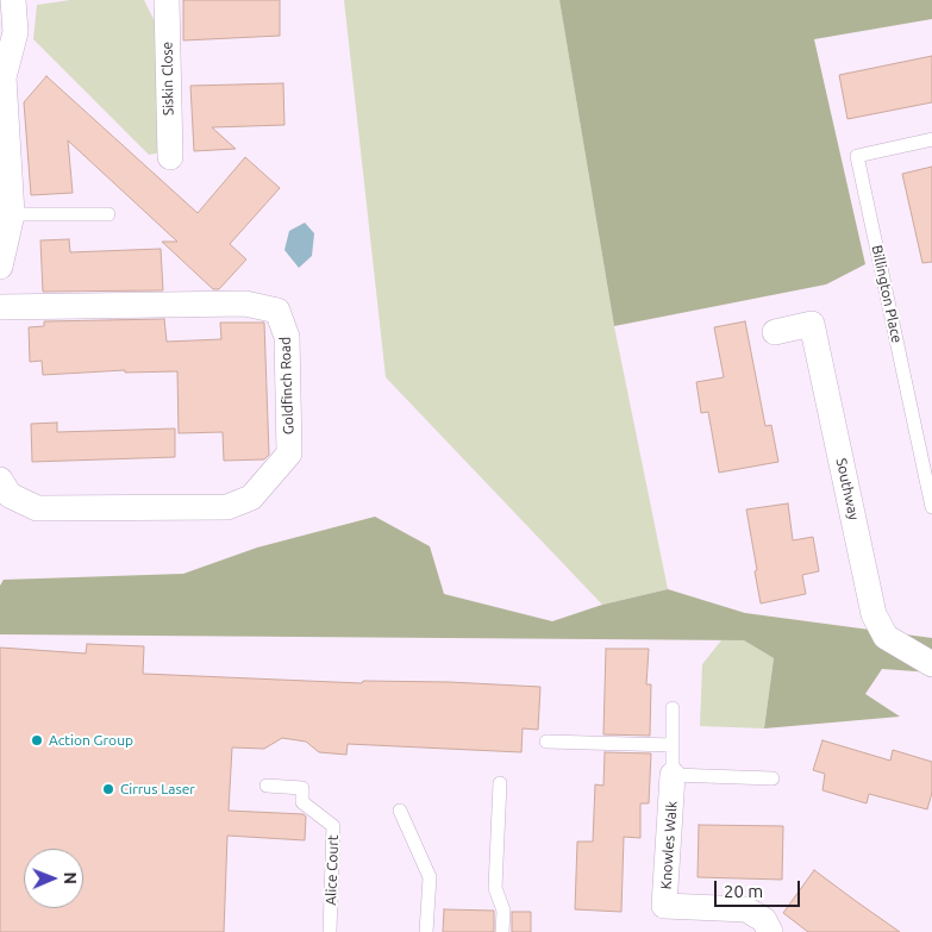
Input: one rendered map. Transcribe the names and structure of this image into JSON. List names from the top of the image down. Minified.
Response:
{"streets":{"street":["Siskin Close","Goldfinch Road","Southway","Knowles Walk"],"lane":["Billington Place","Alice Court"]},"places":["Action Group","Cirrus Laser"],"scale_bar":"20 m","north":"right"}
